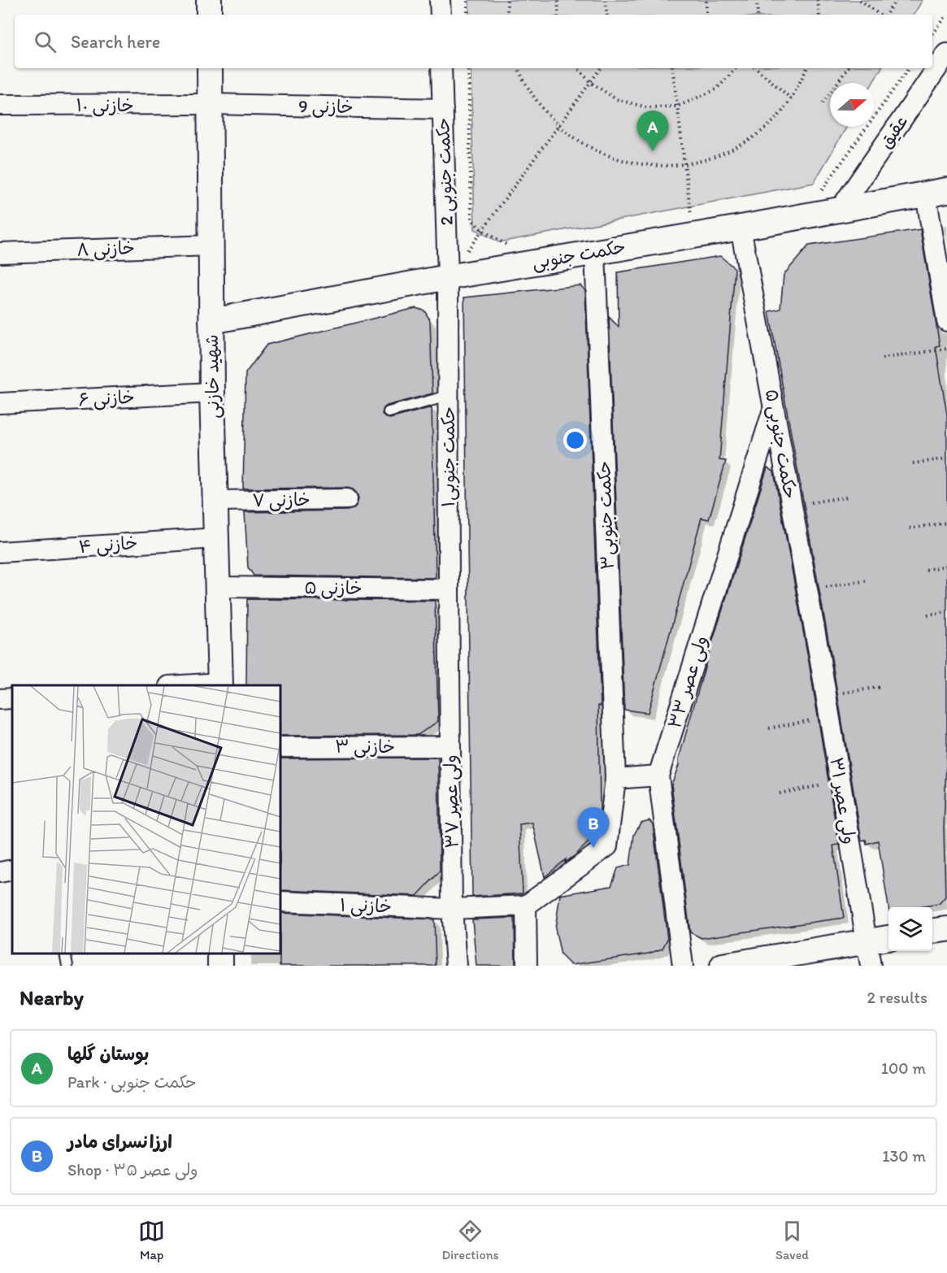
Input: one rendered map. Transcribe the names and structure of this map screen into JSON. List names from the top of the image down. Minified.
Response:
{"streets":{"street":["خازنی ۱۰","خازنی 9","عقیق","حکمت جنوبی 2","خازنی ۸","حکمت جنوبی","شهید خازنی","خازنی ۶","حکمت جنوبی ۵","حکمت جنوبی۱","خازنی ۷","حکمت جنوبی۳","خازنی ۴","خازنی ۵","ولی عصر ۳۳","خازنی ۳","ولی عصر ۳۱","ولی عصر ۳۷","خازنی ۱"]},"crossings":[["خازنی ۱۰","خازنی 9"],["خازنی ۱۰","شهید خازنی"],["خازنی 9","حکمت جنوبی 2"],["خازنی 9","شهید خازنی"],["عقیق","حکمت جنوبی"],["حکمت جنوبی 2","حکمت جنوبی"],["حکمت جنوبی 2","حکمت جنوبی۱"],["خازنی ۸","شهید خازنی"],["حکمت جنوبی","شهید خازنی"],["حکمت جنوبی","حکمت جنوبی ۵"],["حکمت جنوبی","حکمت جنوبی۱"],["حکمت جنوبی","حکمت جنوبی۳"],["شهید خازنی","خازنی ۶"],["شهید خازنی","خازنی ۷"],["شهید خازنی","خازنی ۴"],["شهید خازنی","خازنی ۵"],["حکمت جنوبی ۵","ولی عصر ۳۳"],["حکمت جنوبی ۵","ولی عصر ۳۱"],["حکمت جنوبی۱","خازنی ۵"],["حکمت جنوبی۱","ولی عصر ۳۷"],["حکمت جنوبی۳","خازنی ۱"],["خازنی ۳","ولی عصر ۳۷"],["ولی عصر ۳۷","خازنی ۱"]],"north":"right","page":{"search":"Search here","pins":["A","B"],"heading":["Nearby","2 results"],"list":[{"mark":"A","name":"بوستان گلها","note":"Park · حکمت جنوبی","value":"100 m"},{"mark":"B","name":"ارزانسرای مادر","note":"Shop · ولی عصر ۳۵","value":"130 m"}],"nav":["Map","Directions","Saved"]}}
